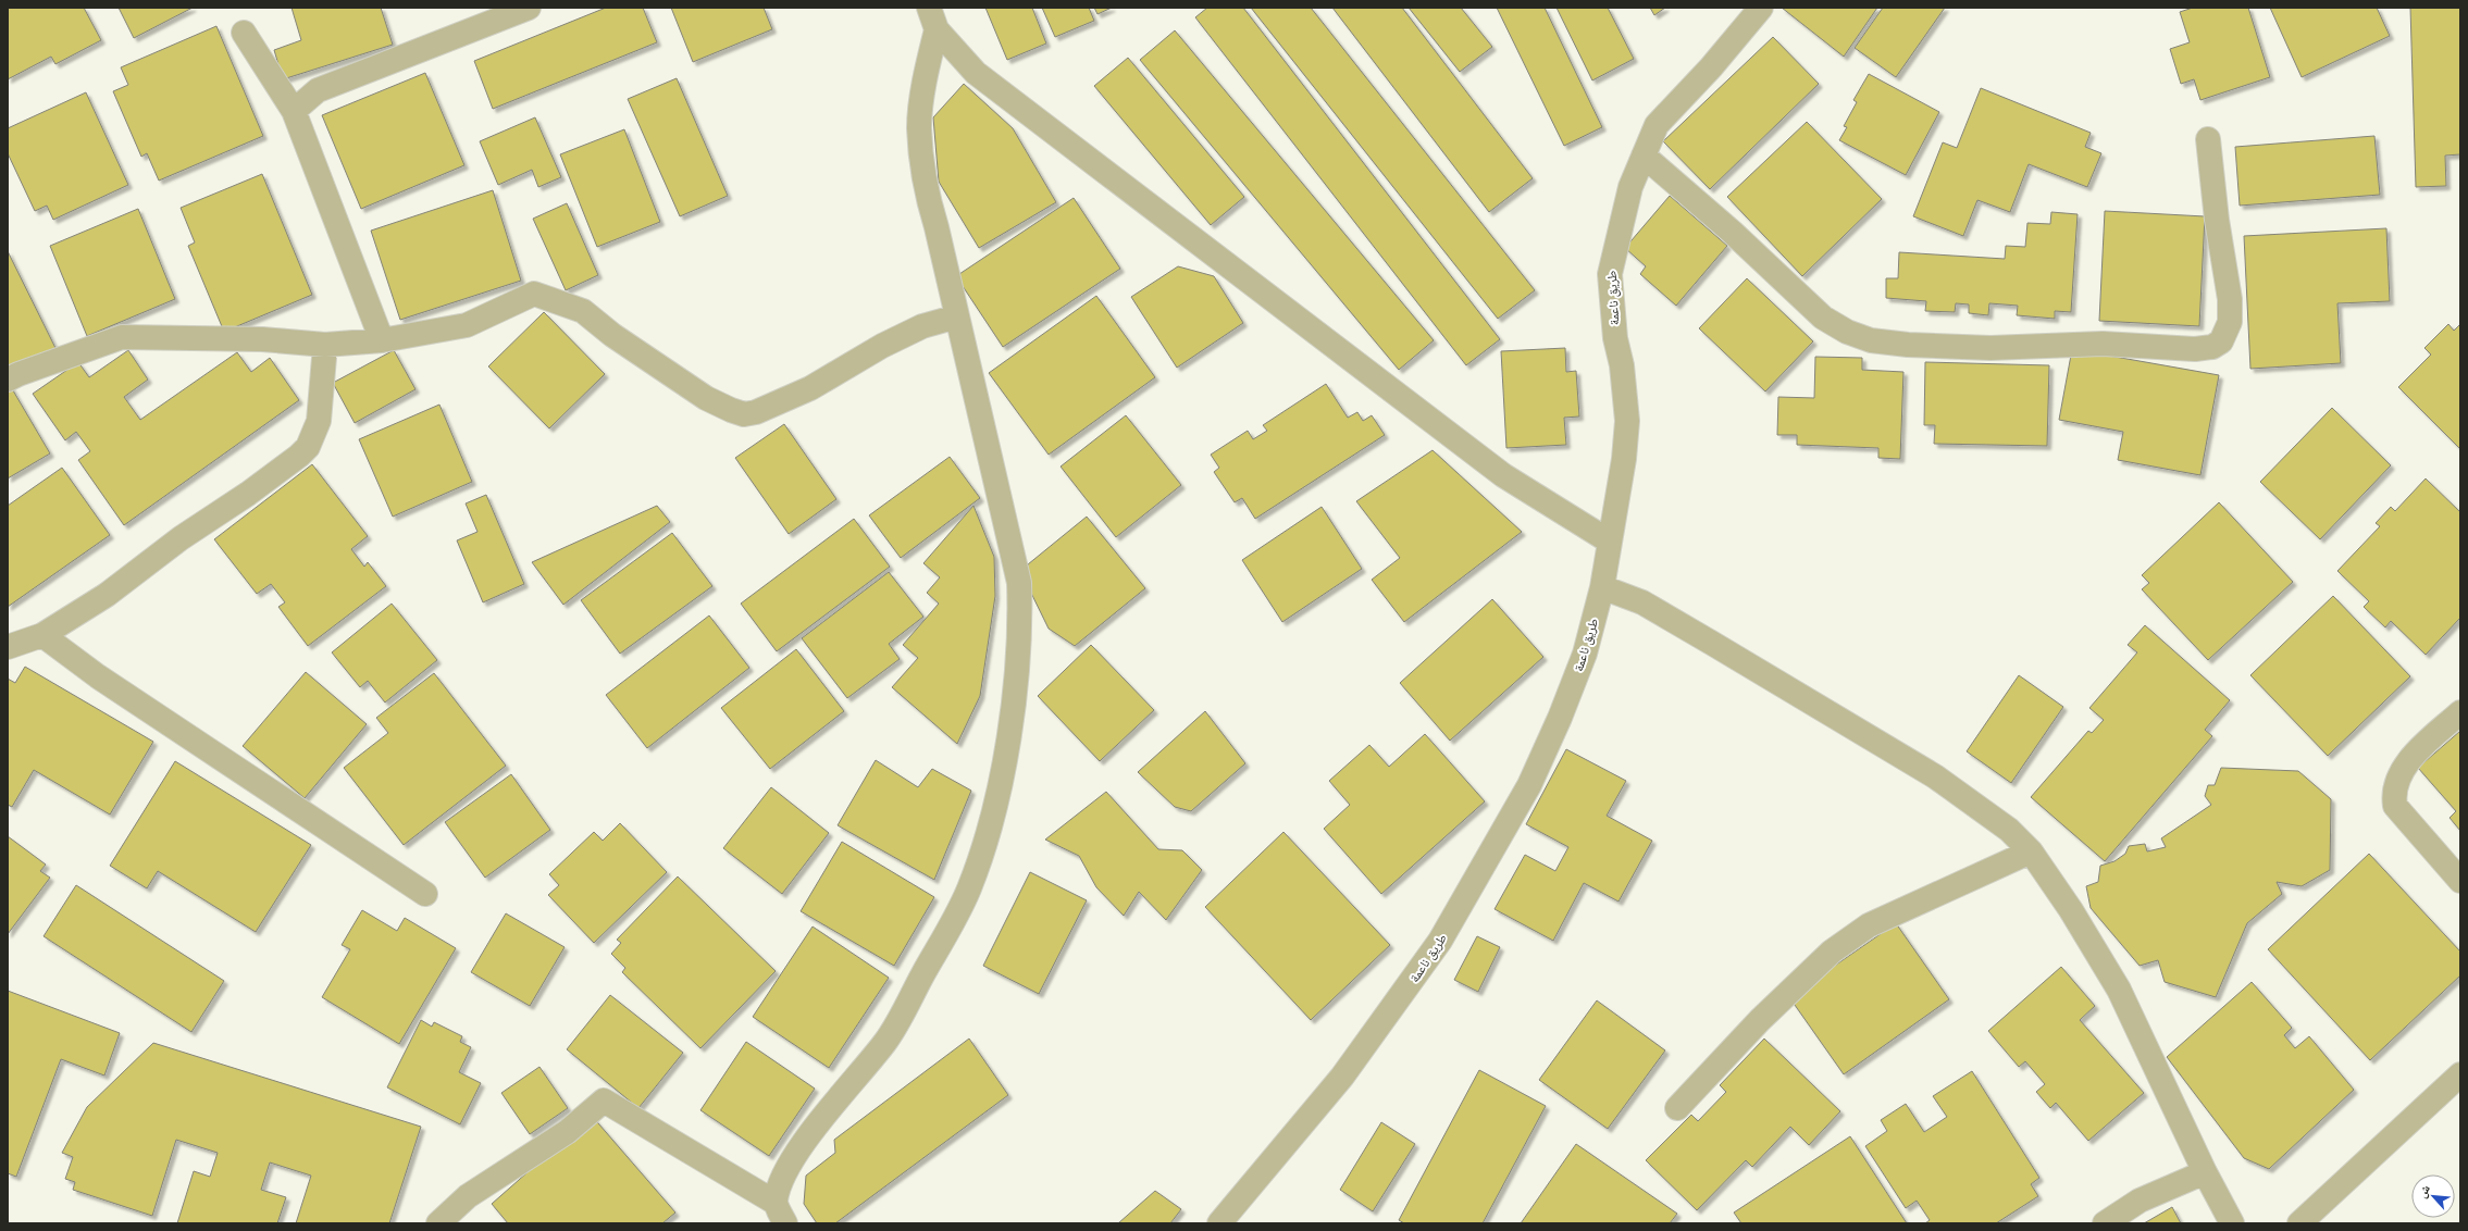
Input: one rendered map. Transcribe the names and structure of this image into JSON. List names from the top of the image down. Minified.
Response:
{"streets":{"street":["طريق ناعمة"]},"north":"top left"}
